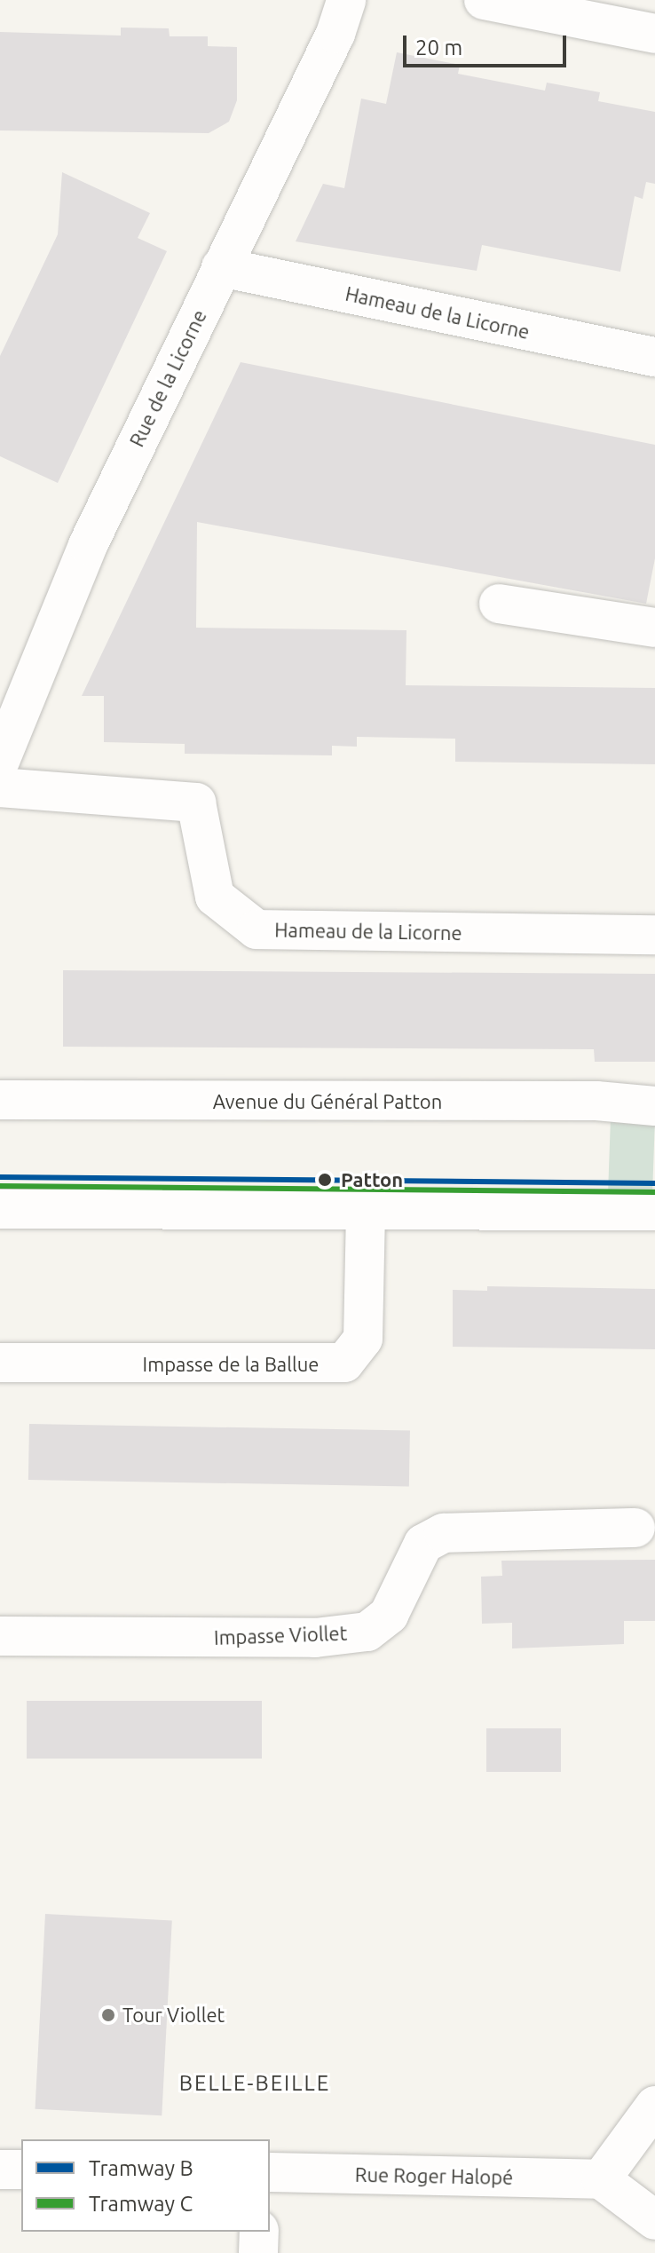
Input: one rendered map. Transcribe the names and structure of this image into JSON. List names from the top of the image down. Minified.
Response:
{"streets":{"street":["Hameau de la Licorne","Rue de la Licorne","Avenue du Général Patton","Impasse de la Ballue","Impasse Viollet","Rue Roger Halopé"]},"crossings":[["Hameau de la Licorne","Rue de la Licorne"]],"districts":["BELLE-BEILLE"],"places":["Patton","Tour Viollet"],"lines":["tram line B","tram line C"],"legend":["Tramway B","Tramway C"],"scale_bar":"20 m"}
